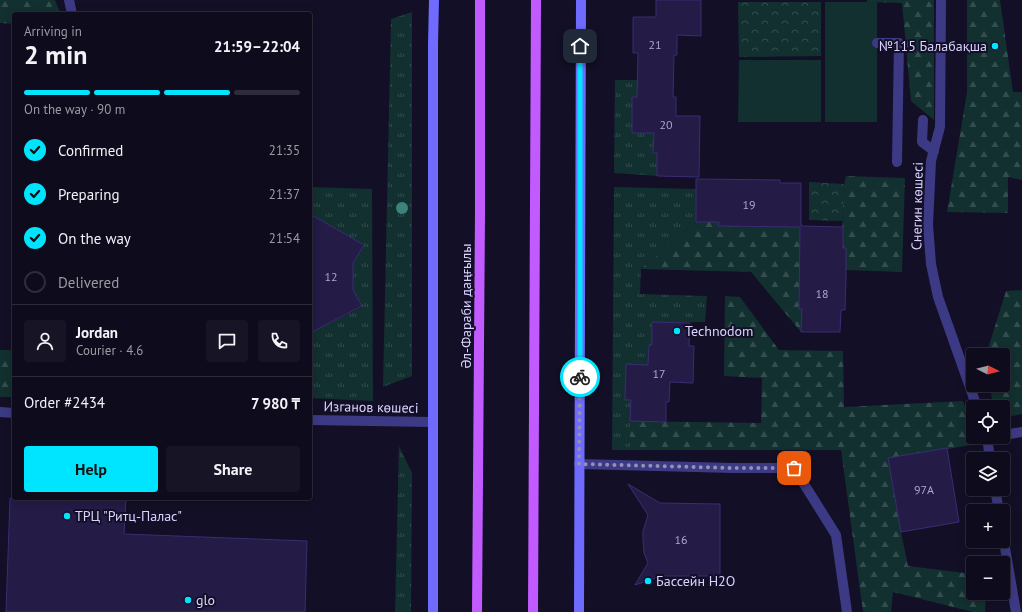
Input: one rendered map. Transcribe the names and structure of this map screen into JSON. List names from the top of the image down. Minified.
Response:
{"streets":{"main road":["Әл-Фараби даңғылы"],"street":["Снегин көшесі","Изганов көшесі"]},"places":["№115 Балабақша","Technodom","ТРЦ \"Ритц-Палас\"","Бассейн H2O","glo"],"house_numbers":["21","20","19","12","18","17","97А","16"],"north":"right","page":{"heading":["2 min","Arriving in","21:59–22:04"],"panel":["Jordan","Courier · 4.6","Order #2434","7 980 ₸"],"bar":"On the way · 90 m","list":[["Confirmed","21:35"],["Preparing","21:37"],["On the way","21:54"],"Delivered"],"map_buttons":["+","−"],"buttons":["Help","Share"]}}
